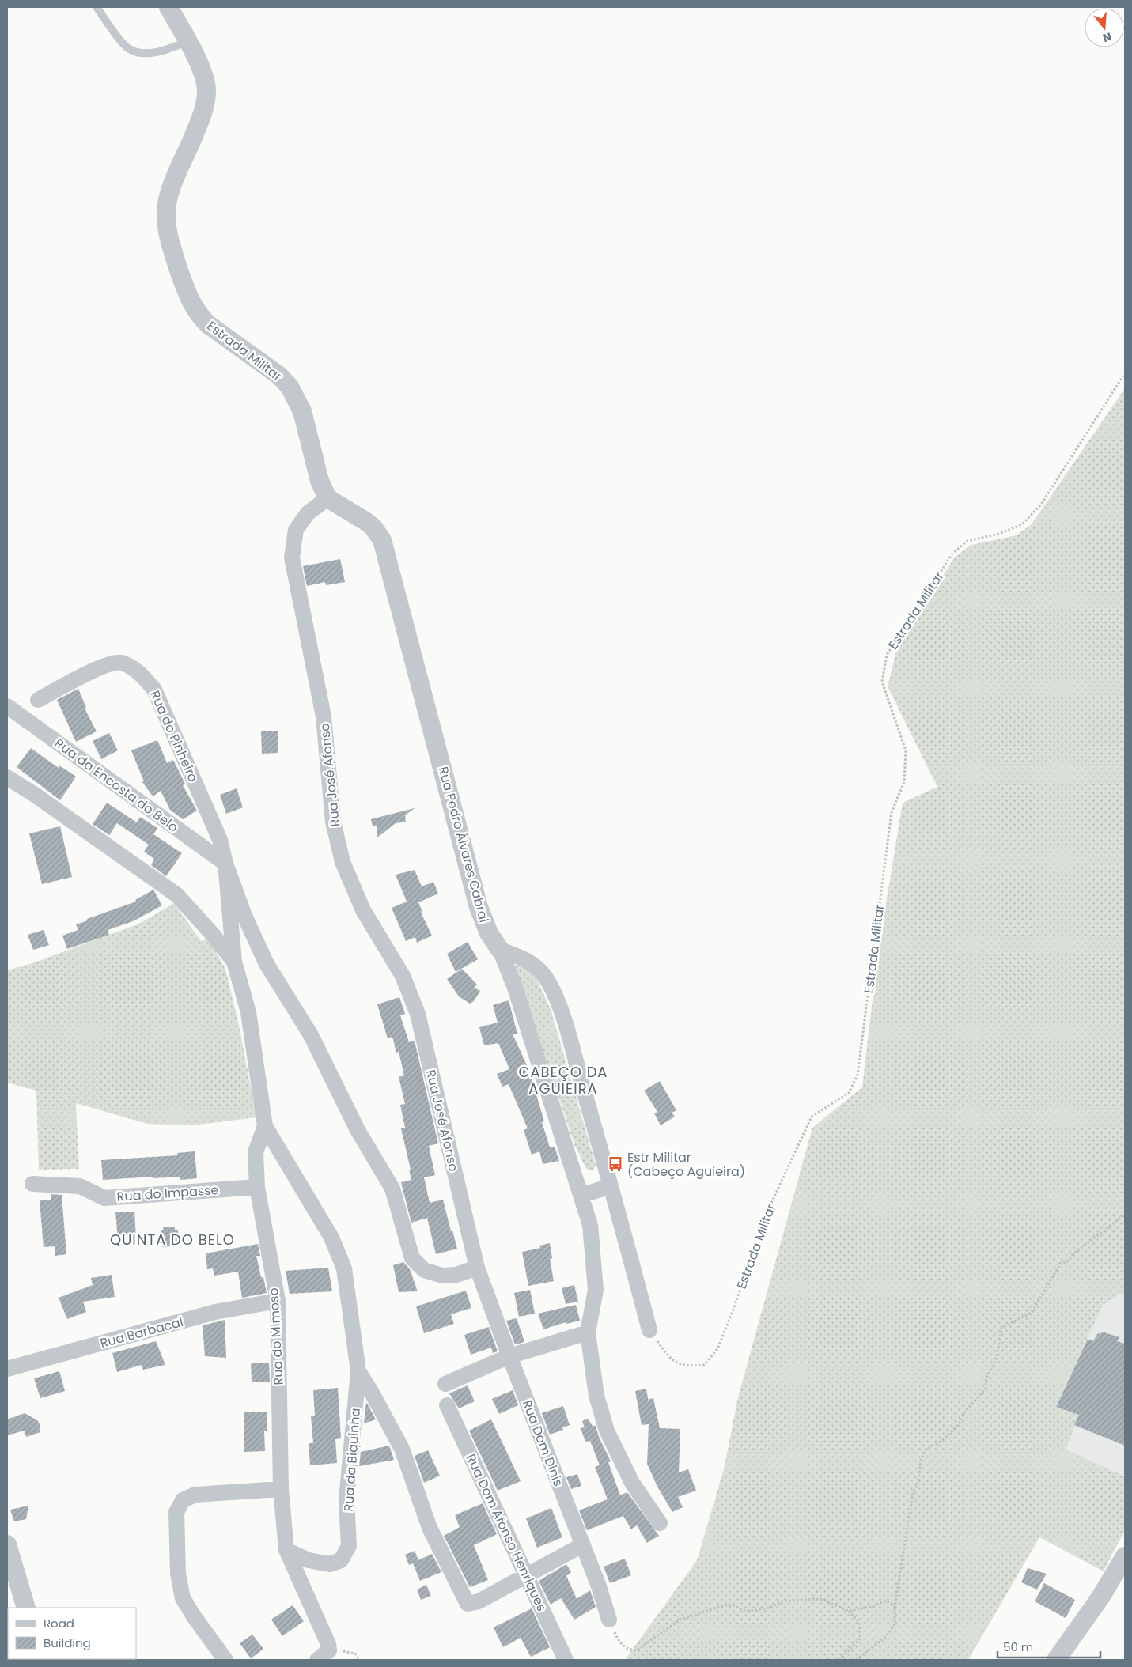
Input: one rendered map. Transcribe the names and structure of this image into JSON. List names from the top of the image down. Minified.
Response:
{"streets":{"street":["Estrada Militar","Rua do Pinheiro","Rua José Afonso","Rua da Encosta do Belo","Rua Pedro Álvares Cabral","Rua do Impasse","Rua Barbacal","Rua do Mimoso","Rua Dom Dinis","Rua da Biquinha","Rua Dom Afonso Henriques"]},"crossings":[["Estrada Militar","Rua José Afonso"],["Estrada Militar","Rua Pedro Álvares Cabral"],["Rua do Pinheiro","Rua da Encosta do Belo"],["Rua José Afonso","Rua Pedro Álvares Cabral"],["Rua José Afonso","Rua Dom Dinis"],["Rua do Impasse","Rua do Mimoso"],["Rua Barbacal","Rua do Mimoso"],["Rua do Mimoso","Rua da Biquinha"]],"districts":["CABEÇO DA AGUIEIRA","QUINTA DO BELO"],"places":{"bus stop":["Estr Militar (Cabeço Aguieira)"]},"legend":["Road","Building"],"scale_bar":"50 m","north":"bottom"}
